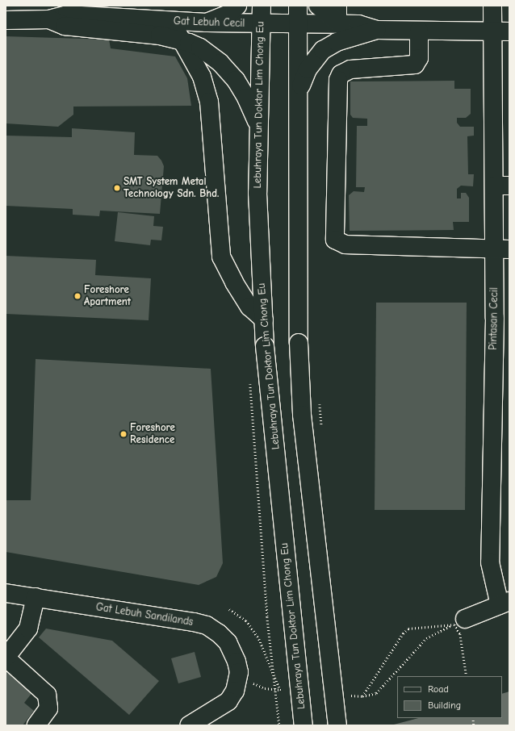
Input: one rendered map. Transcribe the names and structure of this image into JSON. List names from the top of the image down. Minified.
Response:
{"streets":{"main road":["Gat Lebuh Cecil","Lebuhraya Tun Doktor Lim Chong Eu","Pintasan Cecil","Gat Lebuh Sandilands"]},"crossings":[["Gat Lebuh Cecil","Lebuhraya Tun Doktor Lim Chong Eu"],["Gat Lebuh Cecil","Pintasan Cecil"]],"places":["SMT System Metal Technology Sdn. Bhd.","Foreshore Apartment","Foreshore Residence"],"legend":["Road","Building"]}
